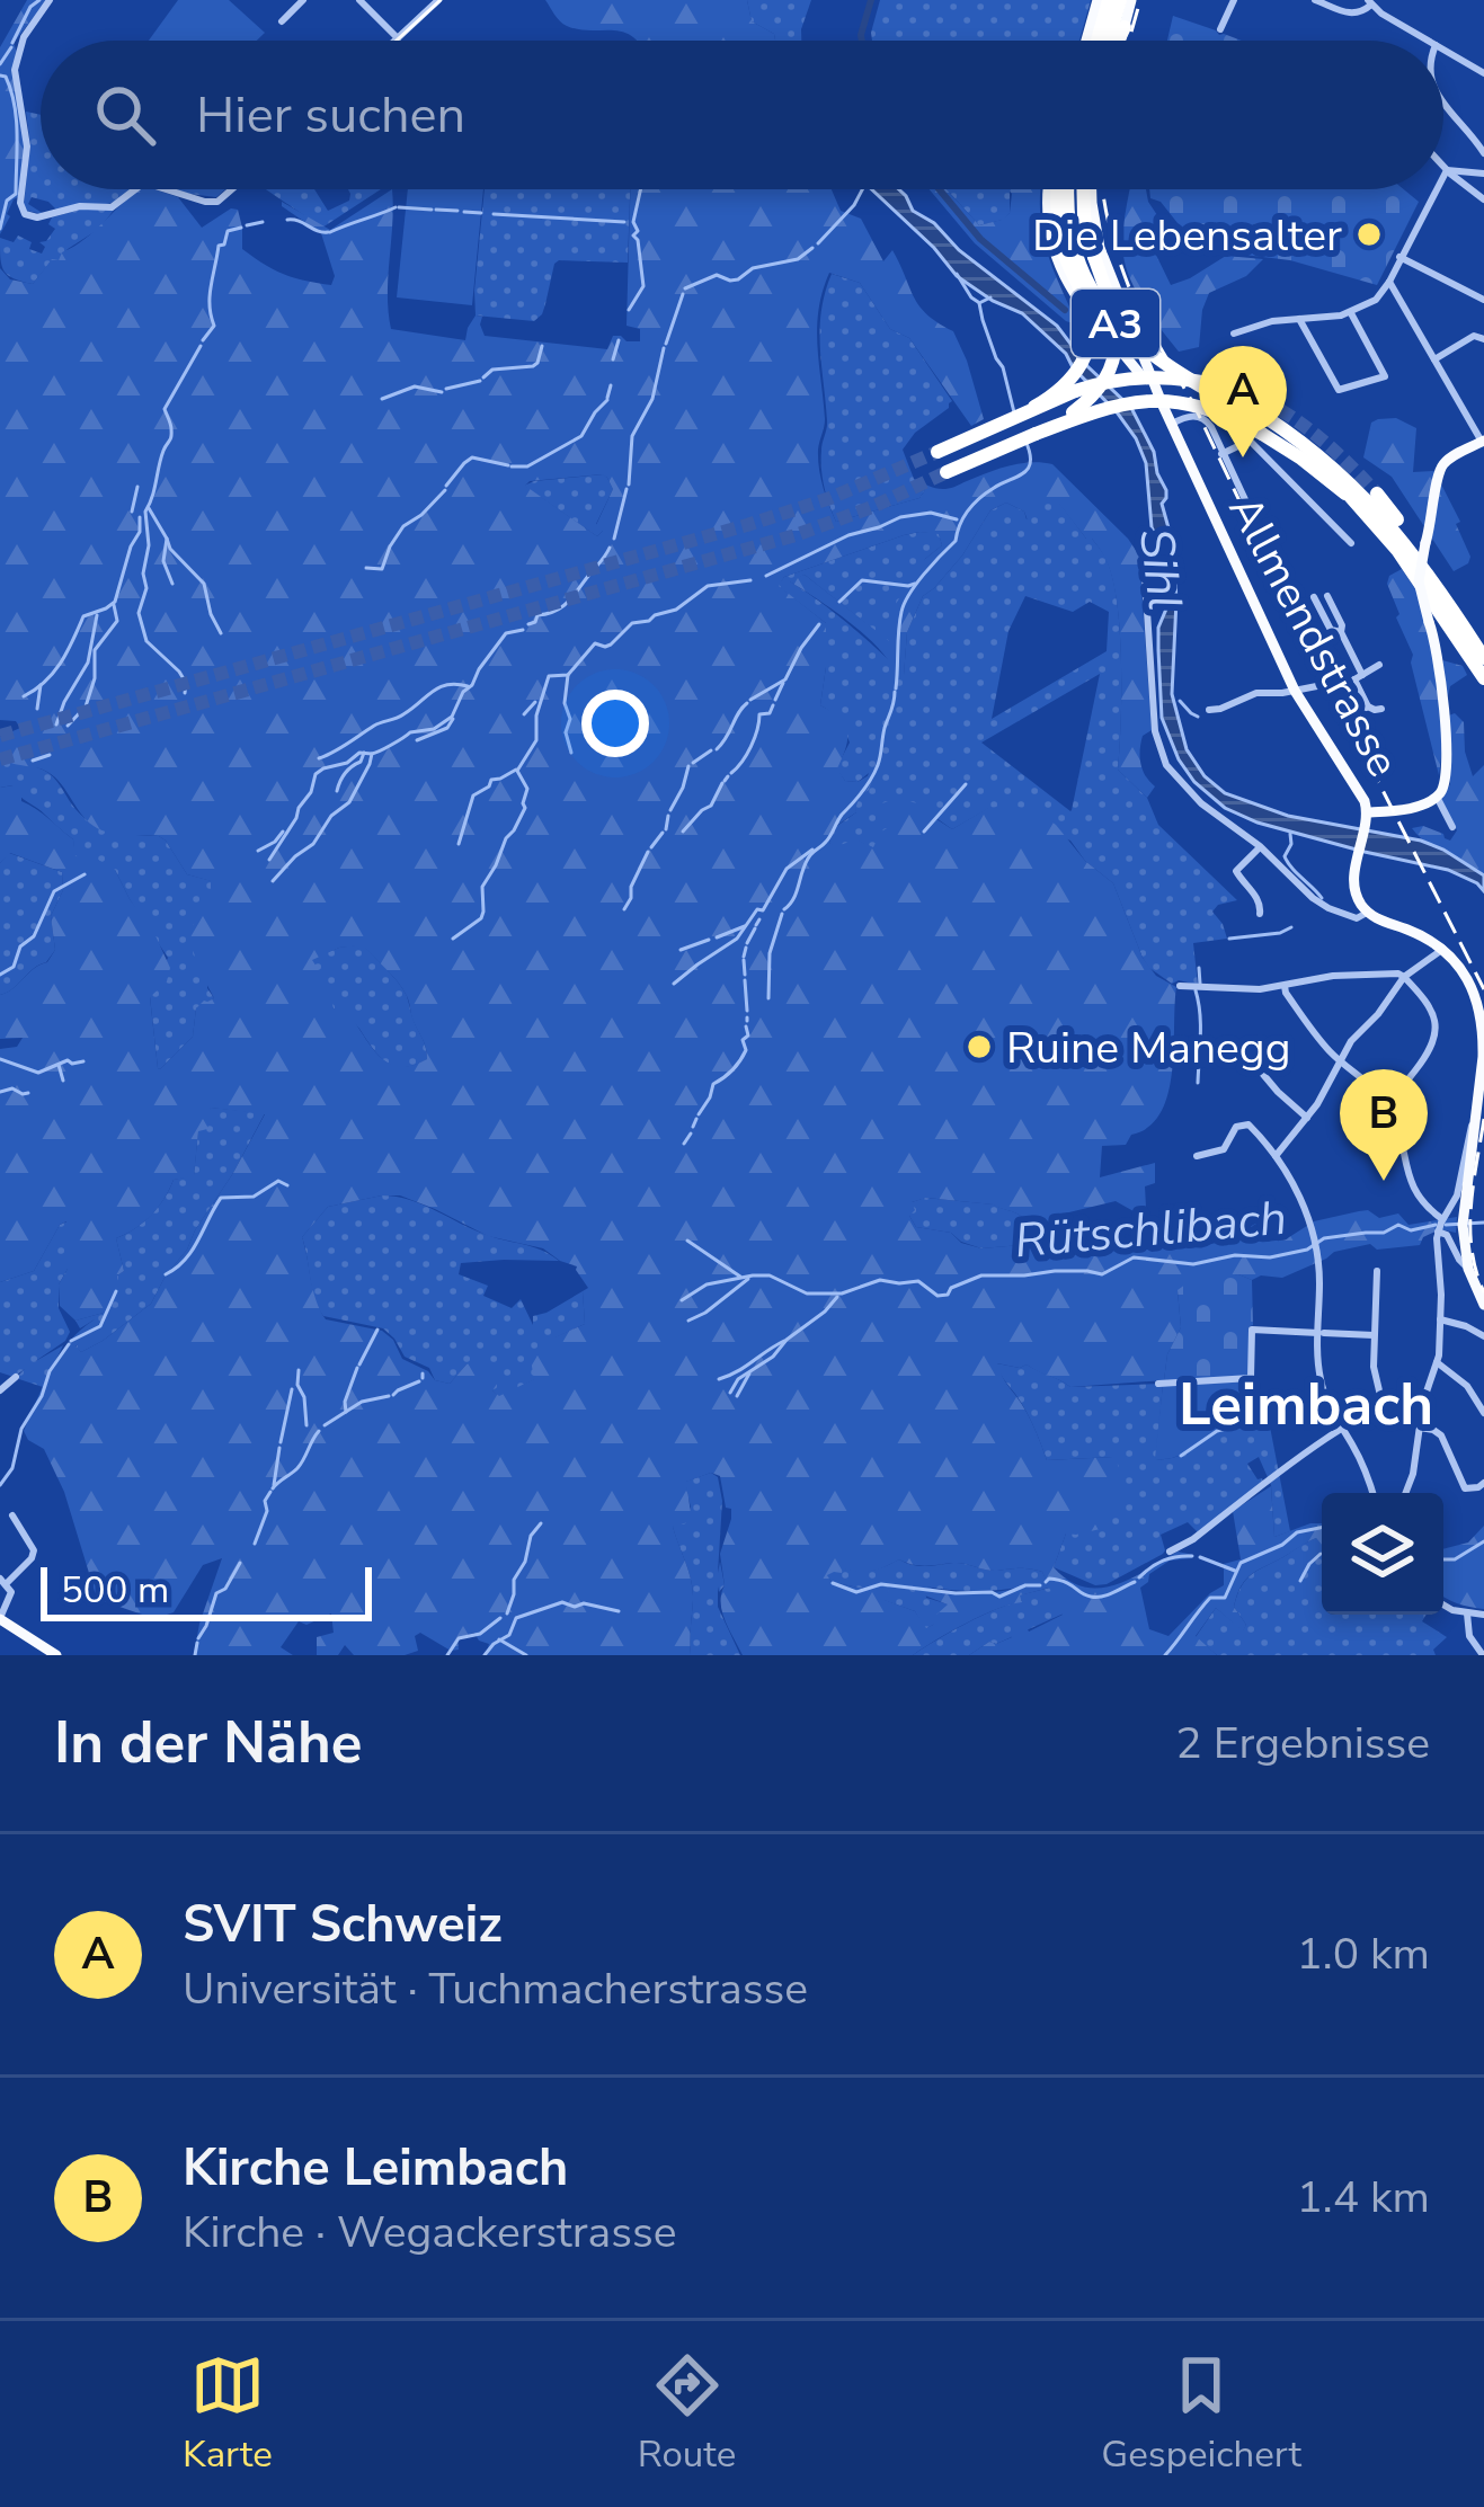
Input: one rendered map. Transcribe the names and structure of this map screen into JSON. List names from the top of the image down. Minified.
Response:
{"streets":{"highway":["A3"],"main road":["Allmendstrasse"]},"districts":["Leimbach"],"water":["Sihl","Rütschlibach"],"places":["Die Lebensalter","Ruine Manegg"],"scale_bar":"500 m","page":{"search":"Hier suchen","pins":["A","B"],"scale":"500 m","heading":["In der Nähe","2 Ergebnisse"],"list":[{"mark":"A","name":"SVIT Schweiz","note":"Universität · Tuchmacherstrasse","value":"1.0 km"},{"mark":"B","name":"Kirche Leimbach","note":"Kirche · Wegackerstrasse","value":"1.4 km"}],"nav":["Karte","Route","Gespeichert"]}}
